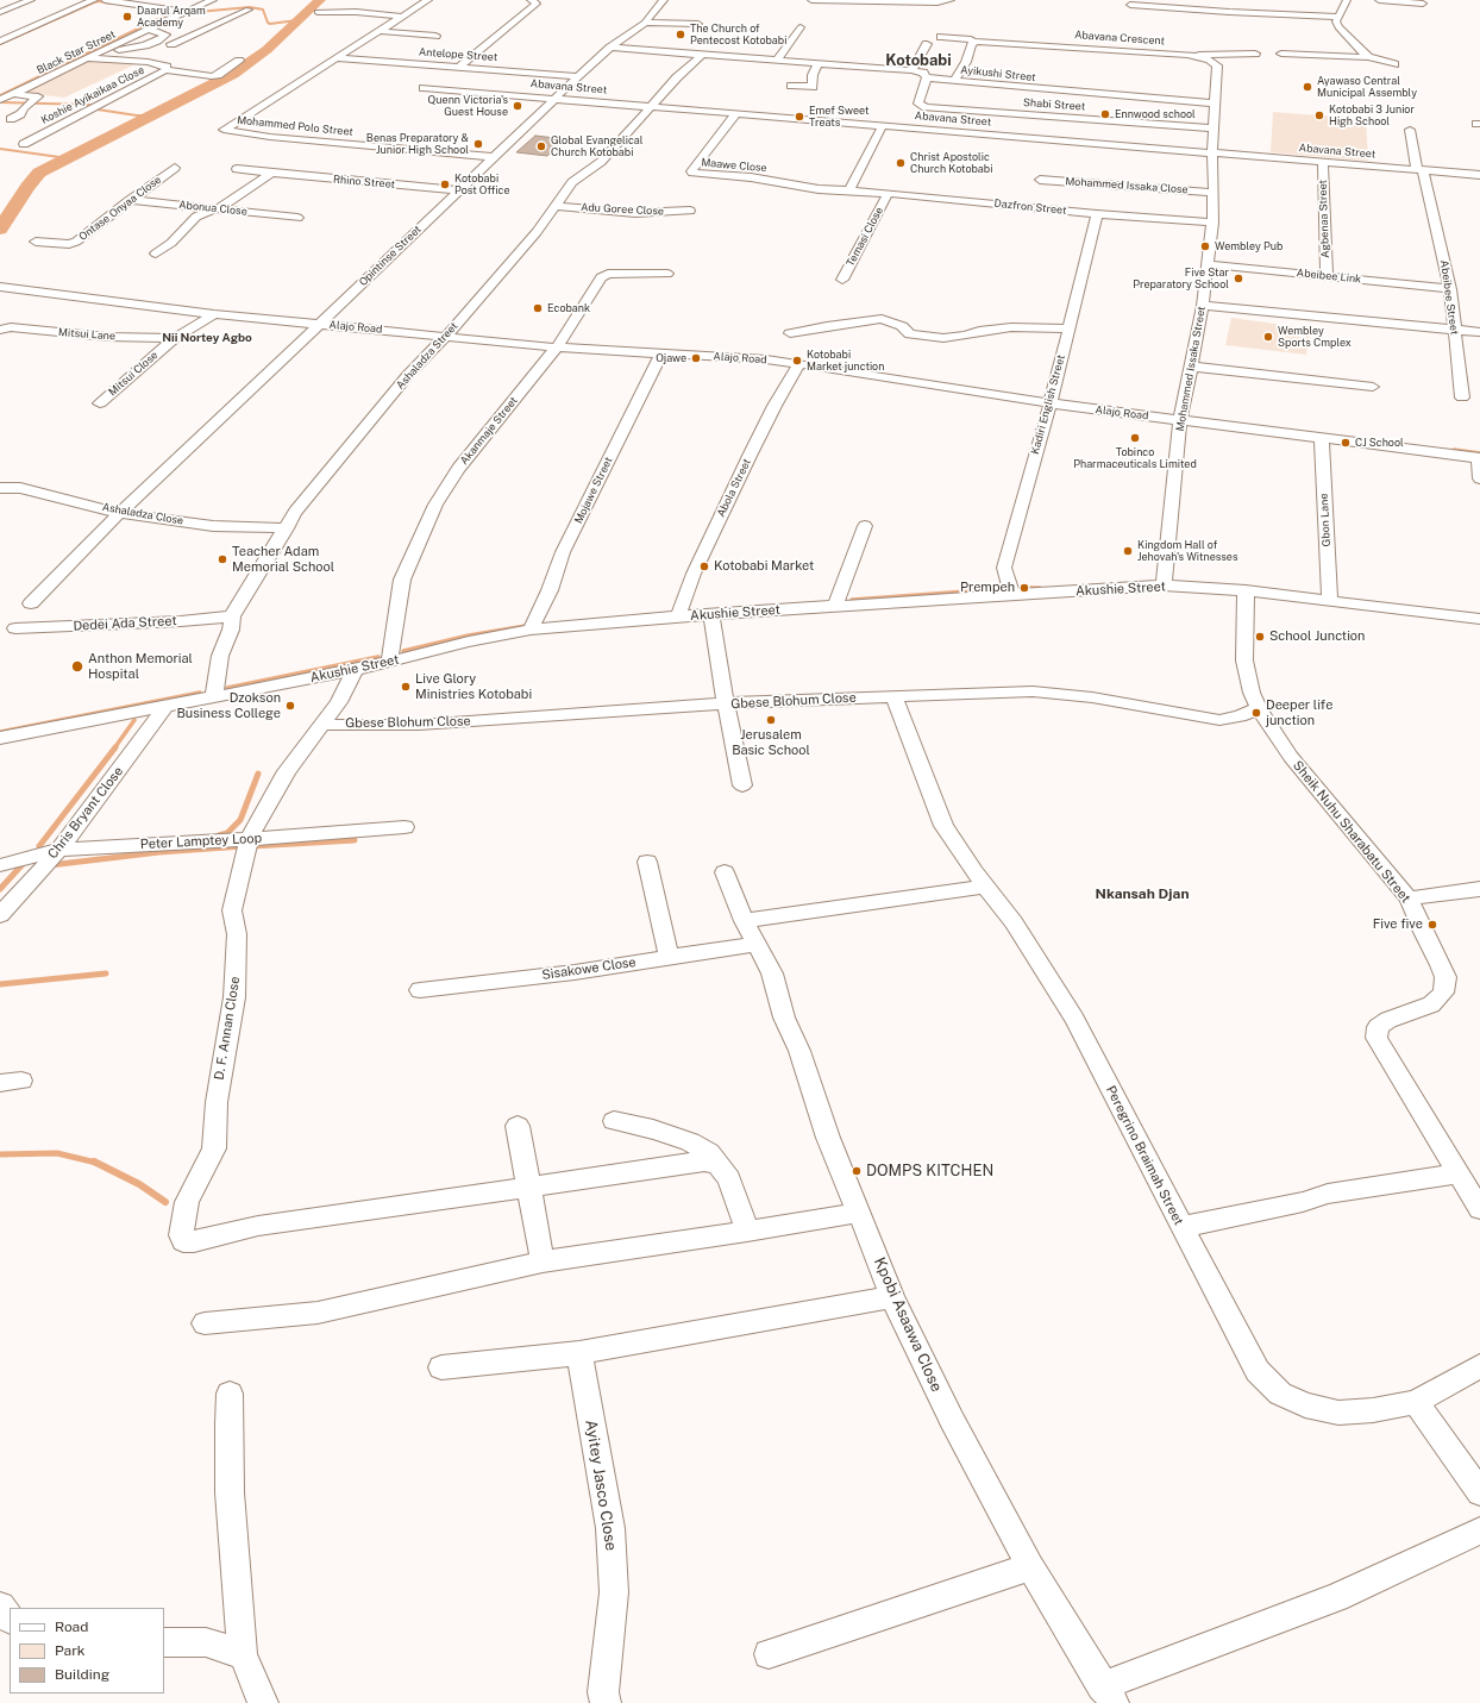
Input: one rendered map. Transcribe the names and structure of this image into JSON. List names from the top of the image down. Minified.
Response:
{"streets":{"street":["Abavana Crescent","Black Star Street","Antelope Street","Ayikushi Street","Abavana Street","Koshie Ayikaikaa Close","Shabi Street","Mohammed Polo Street","Maawe Close","Rhino Street","Mohammed Issaka Close","Dazfron Street","Ontase Onyaa Close","Abonua Close","Adu Goree Close","Agbenaa Street","Temasi Close","Opintinse Street","Abeibee Link","Abeibee Street","Alajo Road","Mitsui Lane","Ashaladza Street","Mohammed Issaka Street","Mitsui Close","Kadiri English Street","Akanmaje Street","Abola Street","Mojawe Street","Ashaladza Close","Gbon Lane","Akushie Street","Dedei Ada Street","Gbese Blohum Close","Chris Bryant Close","Sheik Nuhu Sharabatu Street","Peter Lamptey Loop","Sisakowe Close","D. F. Annan Close","Peregrino Braimah Street","Kpobi Asaawa Close","Ayitey Jasco Close"]},"crossings":[["Abavana Crescent","Ayikushi Street"],["Abavana Crescent","Abavana Street"],["Abavana Crescent","Shabi Street"],["Abavana Crescent","Mohammed Issaka Street"],["Antelope Street","Mohammed Polo Street"],["Antelope Street","Opintinse Street"],["Ayikushi Street","Shabi Street"],["Ayikushi Street","Opintinse Street"],["Ayikushi Street","Ashaladza Street"],["Abavana Street","Maawe Close"],["Abavana Street","Agbenaa Street"],["Abavana Street","Opintinse Street"],["Abavana Street","Abeibee Street"],["Abavana Street","Ashaladza Street"],["Abavana Street","Mohammed Issaka Street"],["Mohammed Polo Street","Opintinse Street"],["Maawe Close","Dazfron Street"],["Rhino Street","Opintinse Street"],["Mohammed Issaka Close","Mohammed Issaka Street"],["Dazfron Street","Temasi Close"],["Dazfron Street","Mohammed Issaka Street"],["Dazfron Street","Kadiri English Street"],["Ontase Onyaa Close","Abonua Close"],["Adu Goree Close","Ashaladza Street"],["Agbenaa Street","Abeibee Link"],["Opintinse Street","Alajo Road"],["Opintinse Street","Ashaladza Close"],["Abeibee Link","Abeibee Street"],["Abeibee Link","Mohammed Issaka Street"],["Alajo Road","Ashaladza Street"],["Alajo Road","Mohammed Issaka Street"],["Alajo Road","Mitsui Close"],["Alajo Road","Kadiri English Street"],["Alajo Road","Akanmaje Street"],["Alajo Road","Abola Street"],["Alajo Road","Mojawe Street"],["Alajo Road","Gbon Lane"],["Mitsui Lane","Mitsui Close"],["Ashaladza Street","Ashaladza Close"],["Ashaladza Street","Akushie Street"],["Ashaladza Street","Dedei Ada Street"],["Mohammed Issaka Street","Akushie Street"],["Kadiri English Street","Akushie Street"],["Akanmaje Street","Akushie Street"],["Abola Street","Akushie Street"],["Mojawe Street","Akushie Street"],["Gbon Lane","Akushie Street"],["Akushie Street","Chris Bryant Close"],["Akushie Street","Sheik Nuhu Sharabatu Street"],["Akushie Street","D. F. Annan Close"],["Gbese Blohum Close","Sheik Nuhu Sharabatu Street"],["Gbese Blohum Close","D. F. Annan Close"],["Gbese Blohum Close","Peregrino Braimah Street"],["Chris Bryant Close","Peter Lamptey Loop"],["Peter Lamptey Loop","D. F. Annan Close"],["Sisakowe Close","Kpobi Asaawa Close"]],"districts":["Kotobabi","Nii Nortey Agbo","Nkansah Djan"],"places":["Daarul Arqam Academy","The Church of Pentecost Kotobabi","Ayawaso Central Municipal Assembly","Quenn Victoria's Guest House","Ennwood school","Kotobabi 3 Junior High School","Emef Sweet Treats","Benas Preparatory & Junior High School","Global Evangelical Church Kotobabi","Christ Apostolic Church Kotobabi","Kotobabi Post Office","Wembley Pub","Five Star Preparatory School","Ecobank","Wembley Sports Cmplex","Ojawe","Kotobabi Market junction","Tobinco Pharmaceuticals Limited","CJ School","Kingdom Hall of Jehovah's Witnesses","Teacher Adam Memorial School","Kotobabi Market","Prempeh","School Junction","Anthon Memorial Hospital","Live Glory Ministries Kotobabi","Dzokson Business College","Deeper life junction","Jerusalem Basic School","Five five","DOMPS KITCHEN"],"legend":["Road","Park","Building"]}
